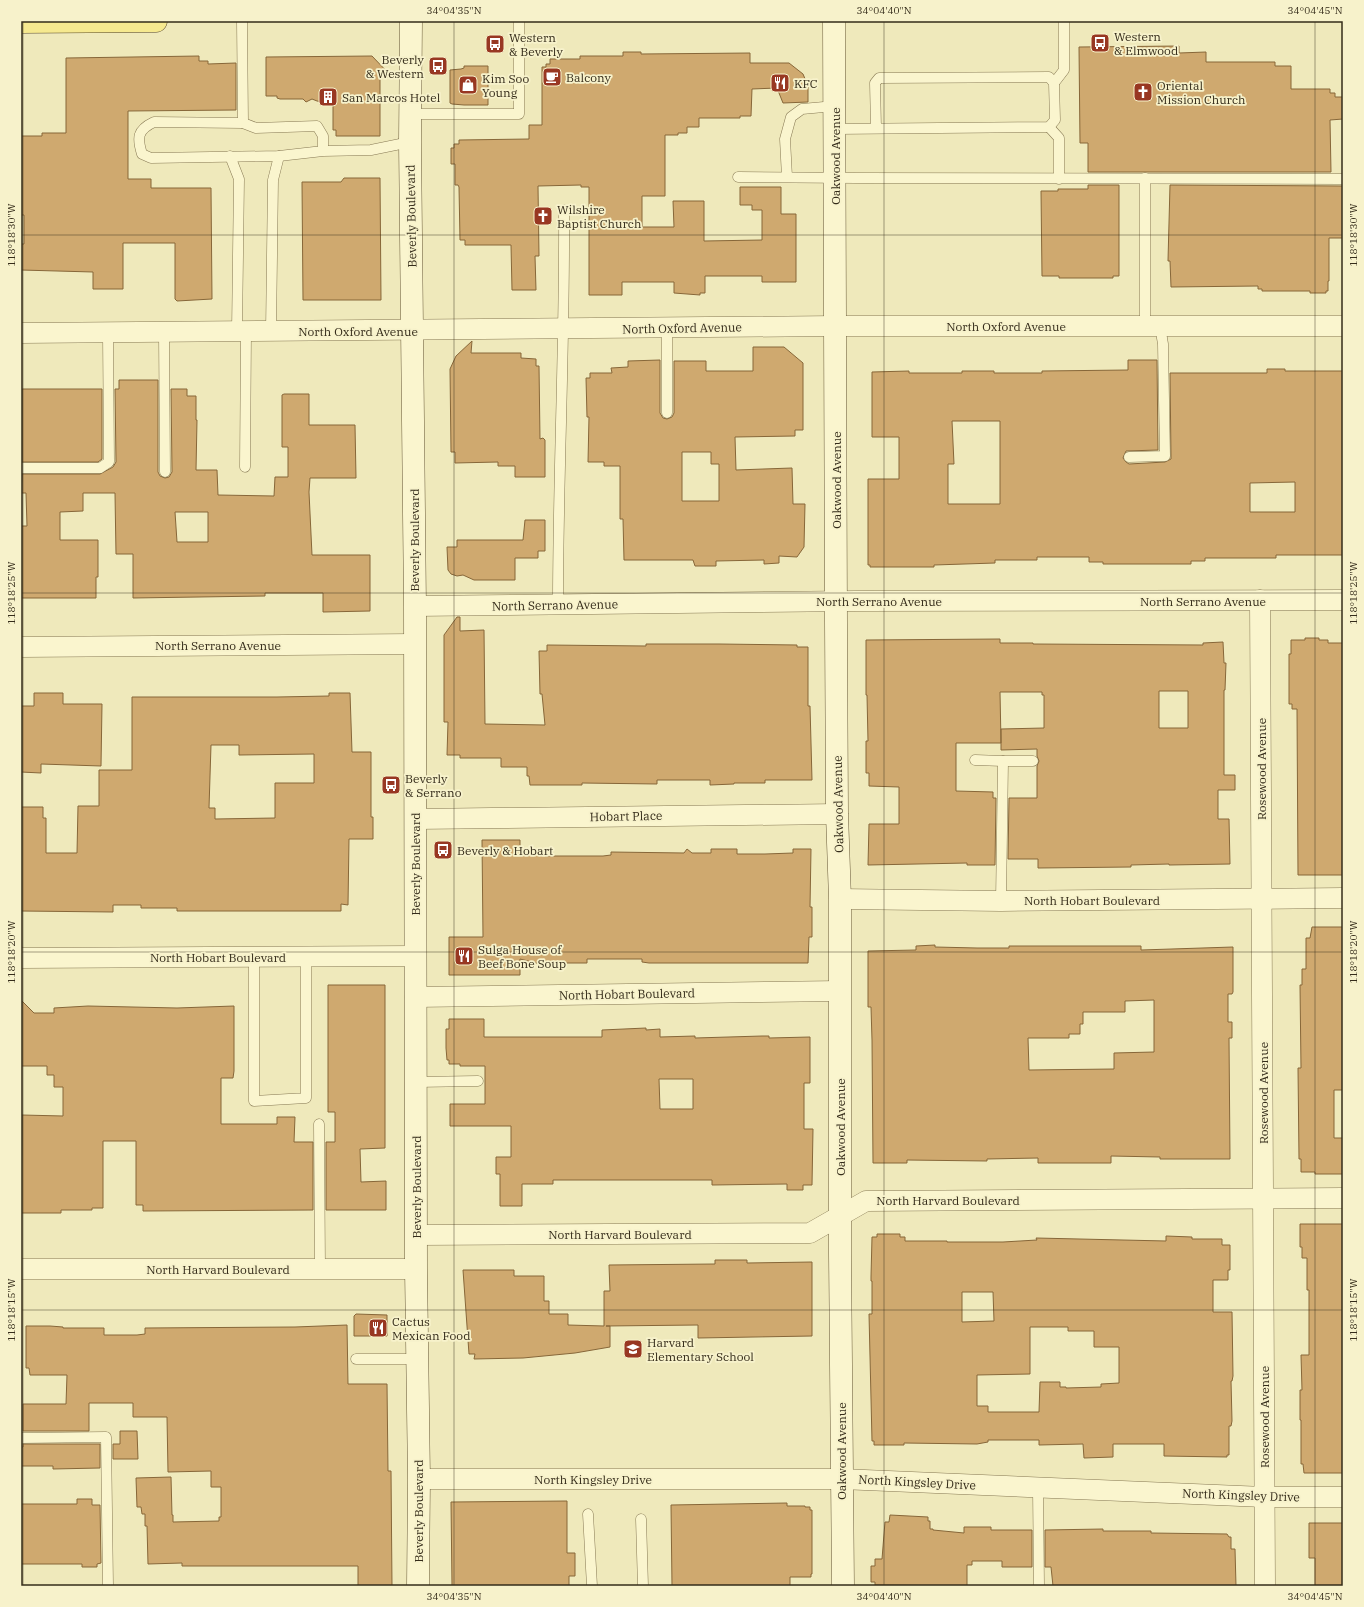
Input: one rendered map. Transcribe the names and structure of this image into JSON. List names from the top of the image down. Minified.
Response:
{"streets":{"main road":["Oakwood Avenue","Beverly Boulevard"],"street":["North Oxford Avenue","North Serrano Avenue","Rosewood Avenue","Hobart Place","North Hobart Boulevard","North Harvard Boulevard","North Kingsley Drive"]},"crossings":[["Oakwood Avenue","North Oxford Avenue"],["Oakwood Avenue","North Serrano Avenue"],["Oakwood Avenue","Hobart Place"],["Oakwood Avenue","North Hobart Boulevard"],["Oakwood Avenue","North Harvard Boulevard"],["Oakwood Avenue","North Kingsley Drive"],["Beverly Boulevard","North Oxford Avenue"],["Beverly Boulevard","North Serrano Avenue"],["Beverly Boulevard","Hobart Place"],["Beverly Boulevard","North Hobart Boulevard"],["Beverly Boulevard","North Harvard Boulevard"],["Beverly Boulevard","North Kingsley Drive"],["North Serrano Avenue","Rosewood Avenue"],["Rosewood Avenue","North Hobart Boulevard"],["Rosewood Avenue","North Harvard Boulevard"],["Rosewood Avenue","North Kingsley Drive"]],"places":{"bus stop":["Western & Elmwood","Western & Beverly","Beverly & Western","Beverly & Serrano","Beverly & Hobart"],"cafe":["Balcony"],"restaurant":["KFC","Sulga House of Beef Bone Soup","Cactus Mexican Food"],"shop":["Kim Soo Young"],"church":["Oriental Mission Church","Wilshire Baptist Church"],"building":["San Marcos Hotel"],"school or university":["Harvard Elementary School"]},"coordinates":["34°04'35\"N","34°04'40\"N","34°04'45\"N","118°18'30\"W","118°18'25\"W","118°18'20\"W","118°18'15\"W"]}
